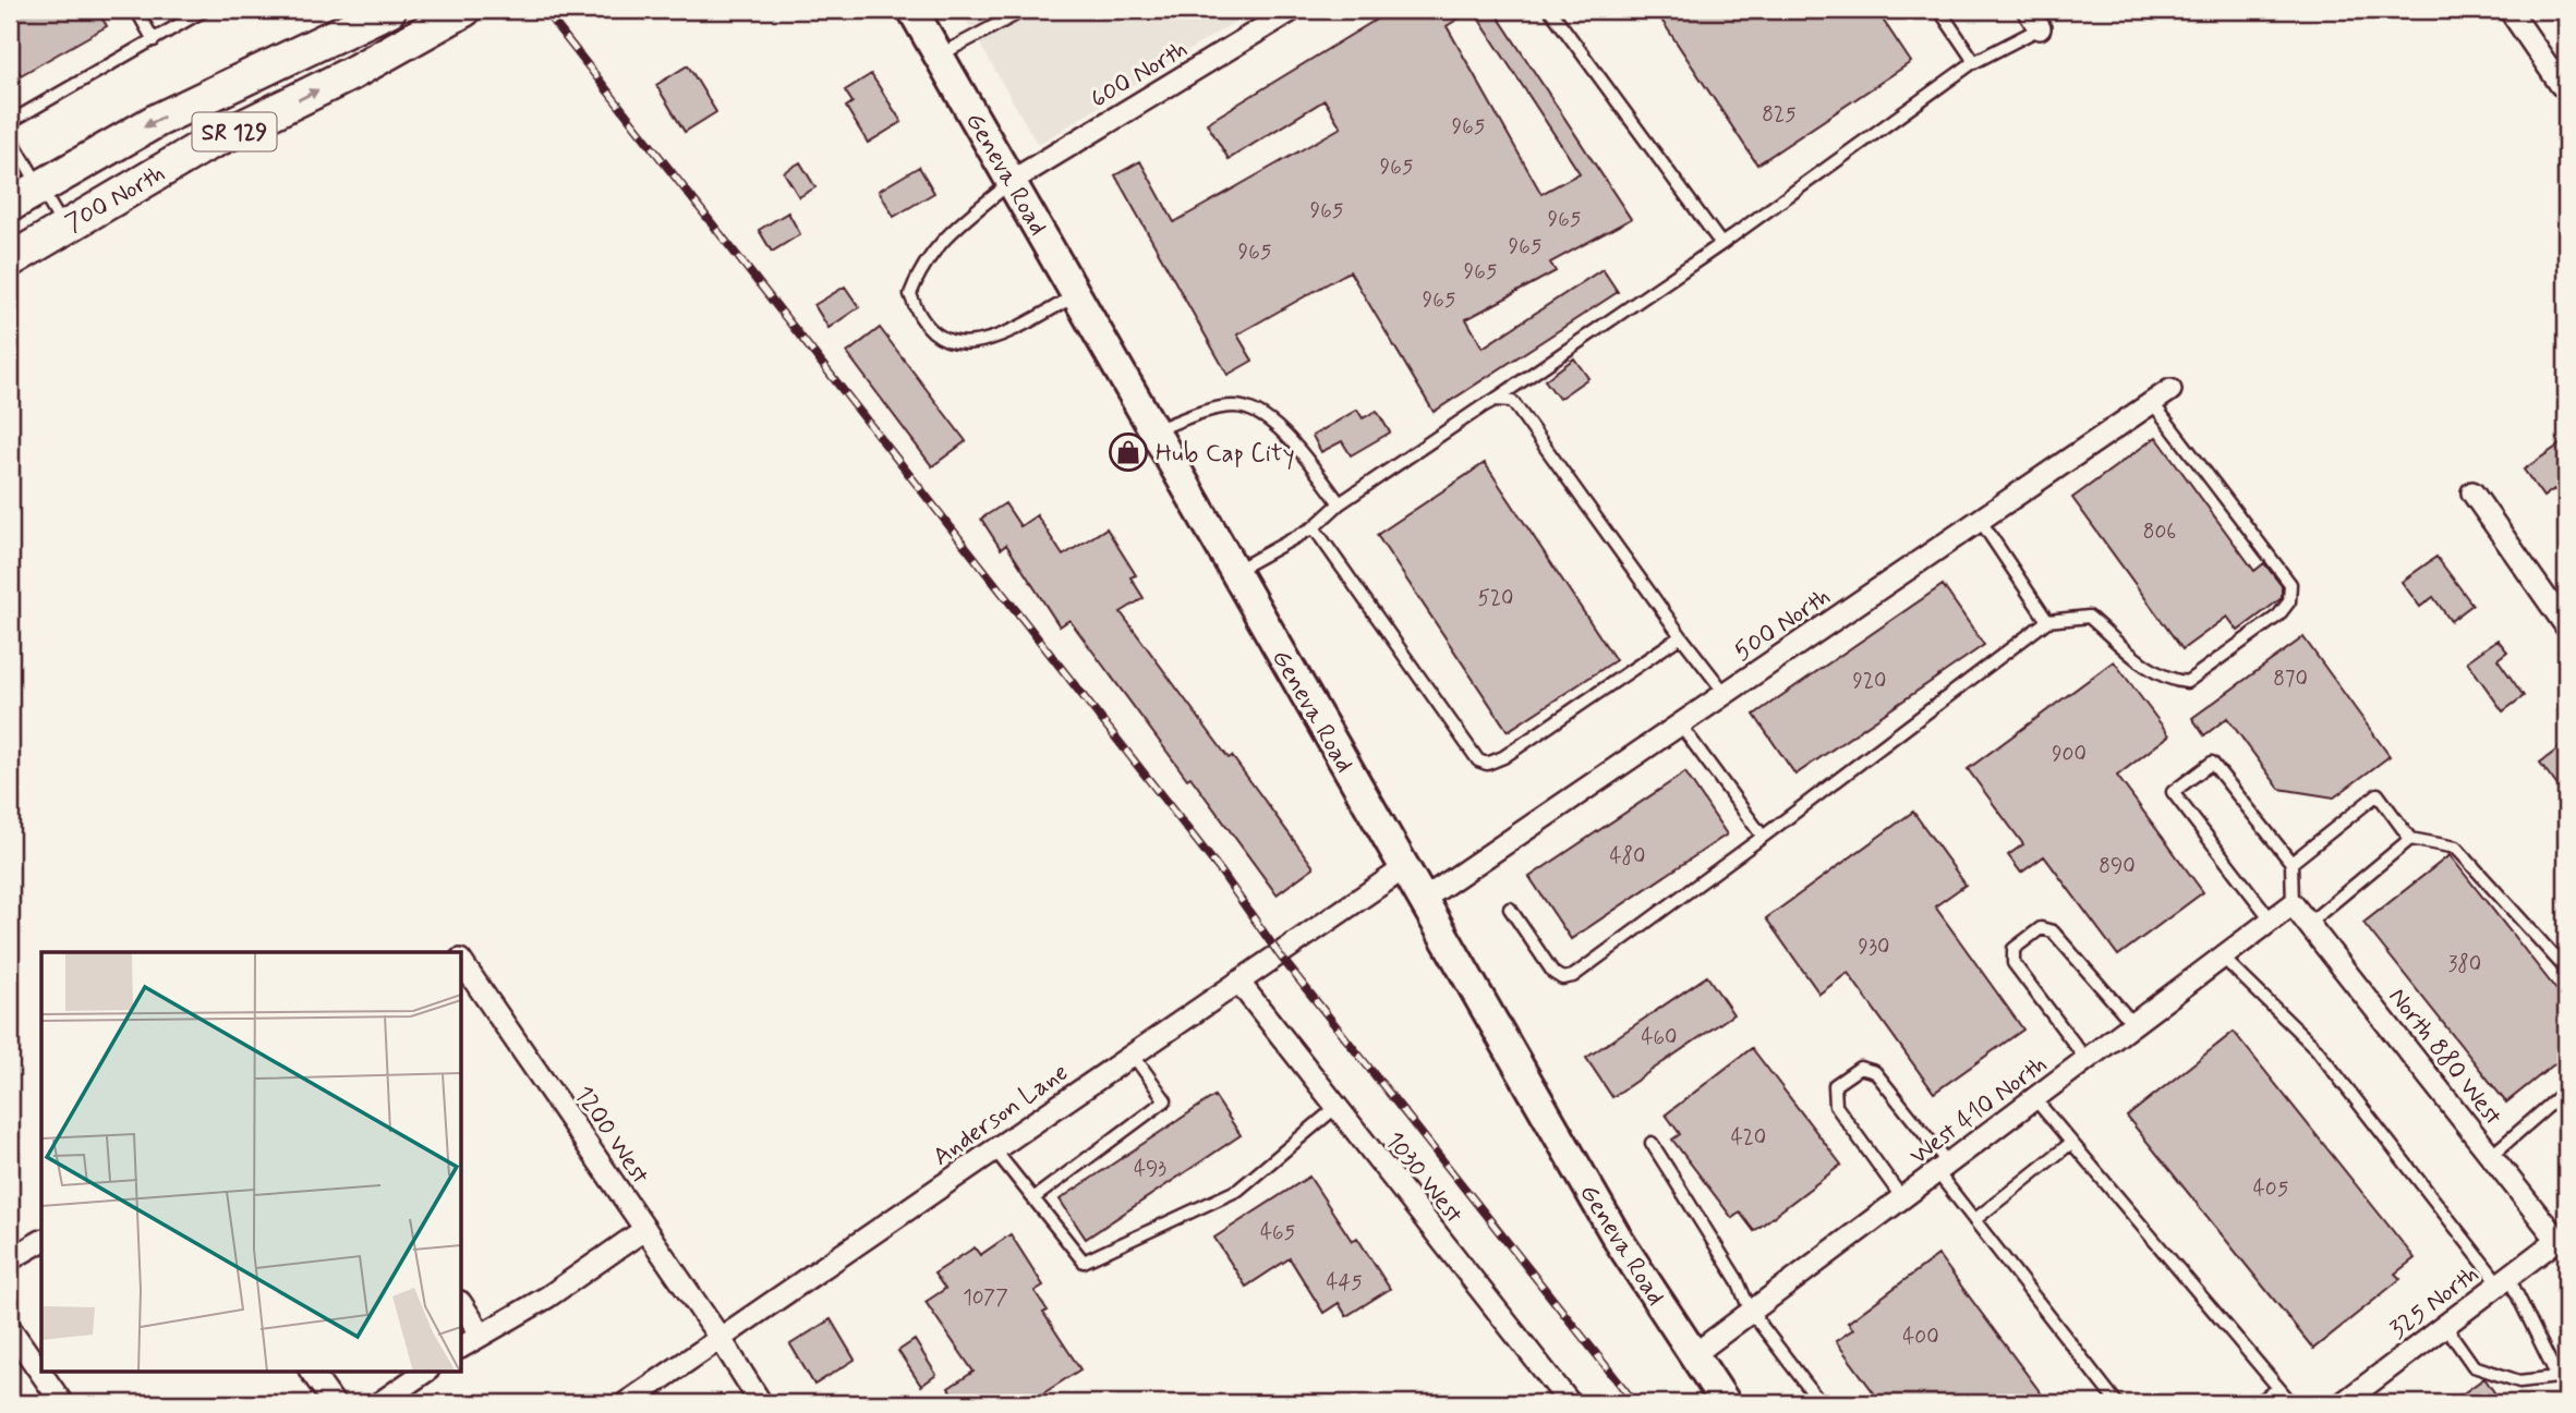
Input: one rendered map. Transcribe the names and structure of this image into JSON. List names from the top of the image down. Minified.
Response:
{"streets":{"main road":["SR 129","Geneva Road","700 North"],"street":["600 North","500 North","North 880 West","West 410 North","Anderson Lane","1200 West","1030 West","325 North"]},"crossings":[["600 North","Geneva Road"],["Geneva Road","500 North"],["Geneva Road","West 410 North"],["Geneva Road","Anderson Lane"],["North 880 West","West 410 North"],["North 880 West","325 North"],["Anderson Lane","1200 West"],["Anderson Lane","1030 West"]],"places":{"shop":["Hub Cap City"]},"house_numbers":["825","965","965","965","965","965","965","965","965","806","520","870","920","900","480","890","930","380","460","420","493","405","465","445","1077","400"]}
